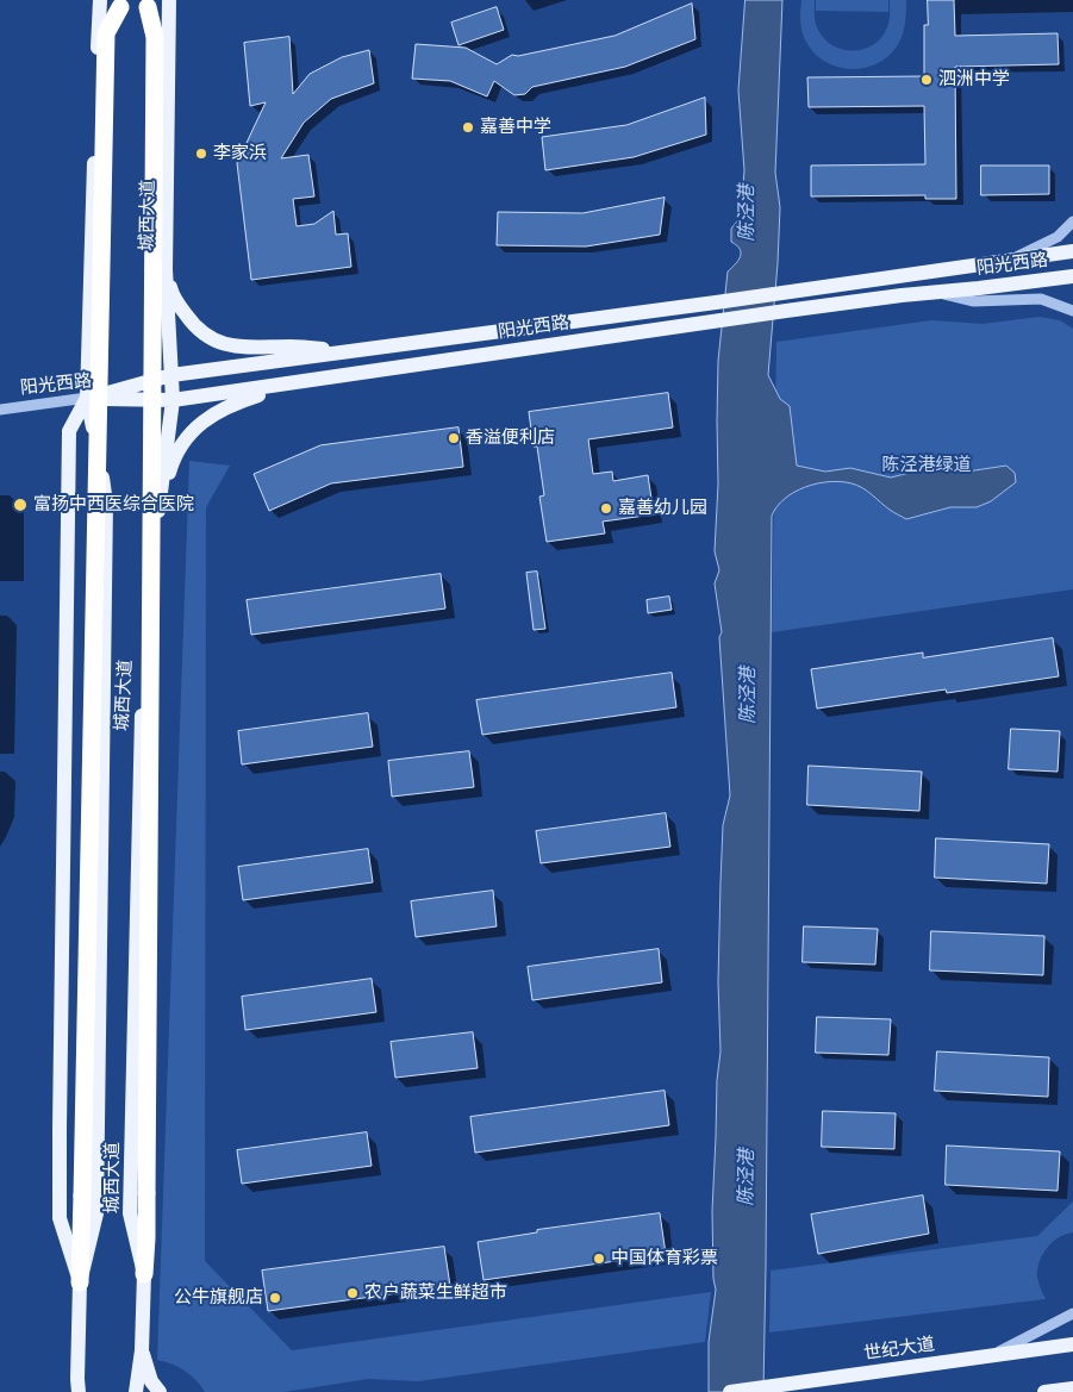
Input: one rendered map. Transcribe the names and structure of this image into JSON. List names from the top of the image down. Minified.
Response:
{"streets":{"main road":["城西大道","阳光西路","世纪大道"]},"crossings":[["城西大道","阳光西路"]],"water":["陈泾港"],"parks":["陈泾港绿道"],"places":["泗洲中学","嘉善中学","李家浜","香溢便利店","富扬中西医综合医院","嘉善幼儿园","中国体育彩票","农户蔬菜生鲜超市","公牛旗舰店"]}
